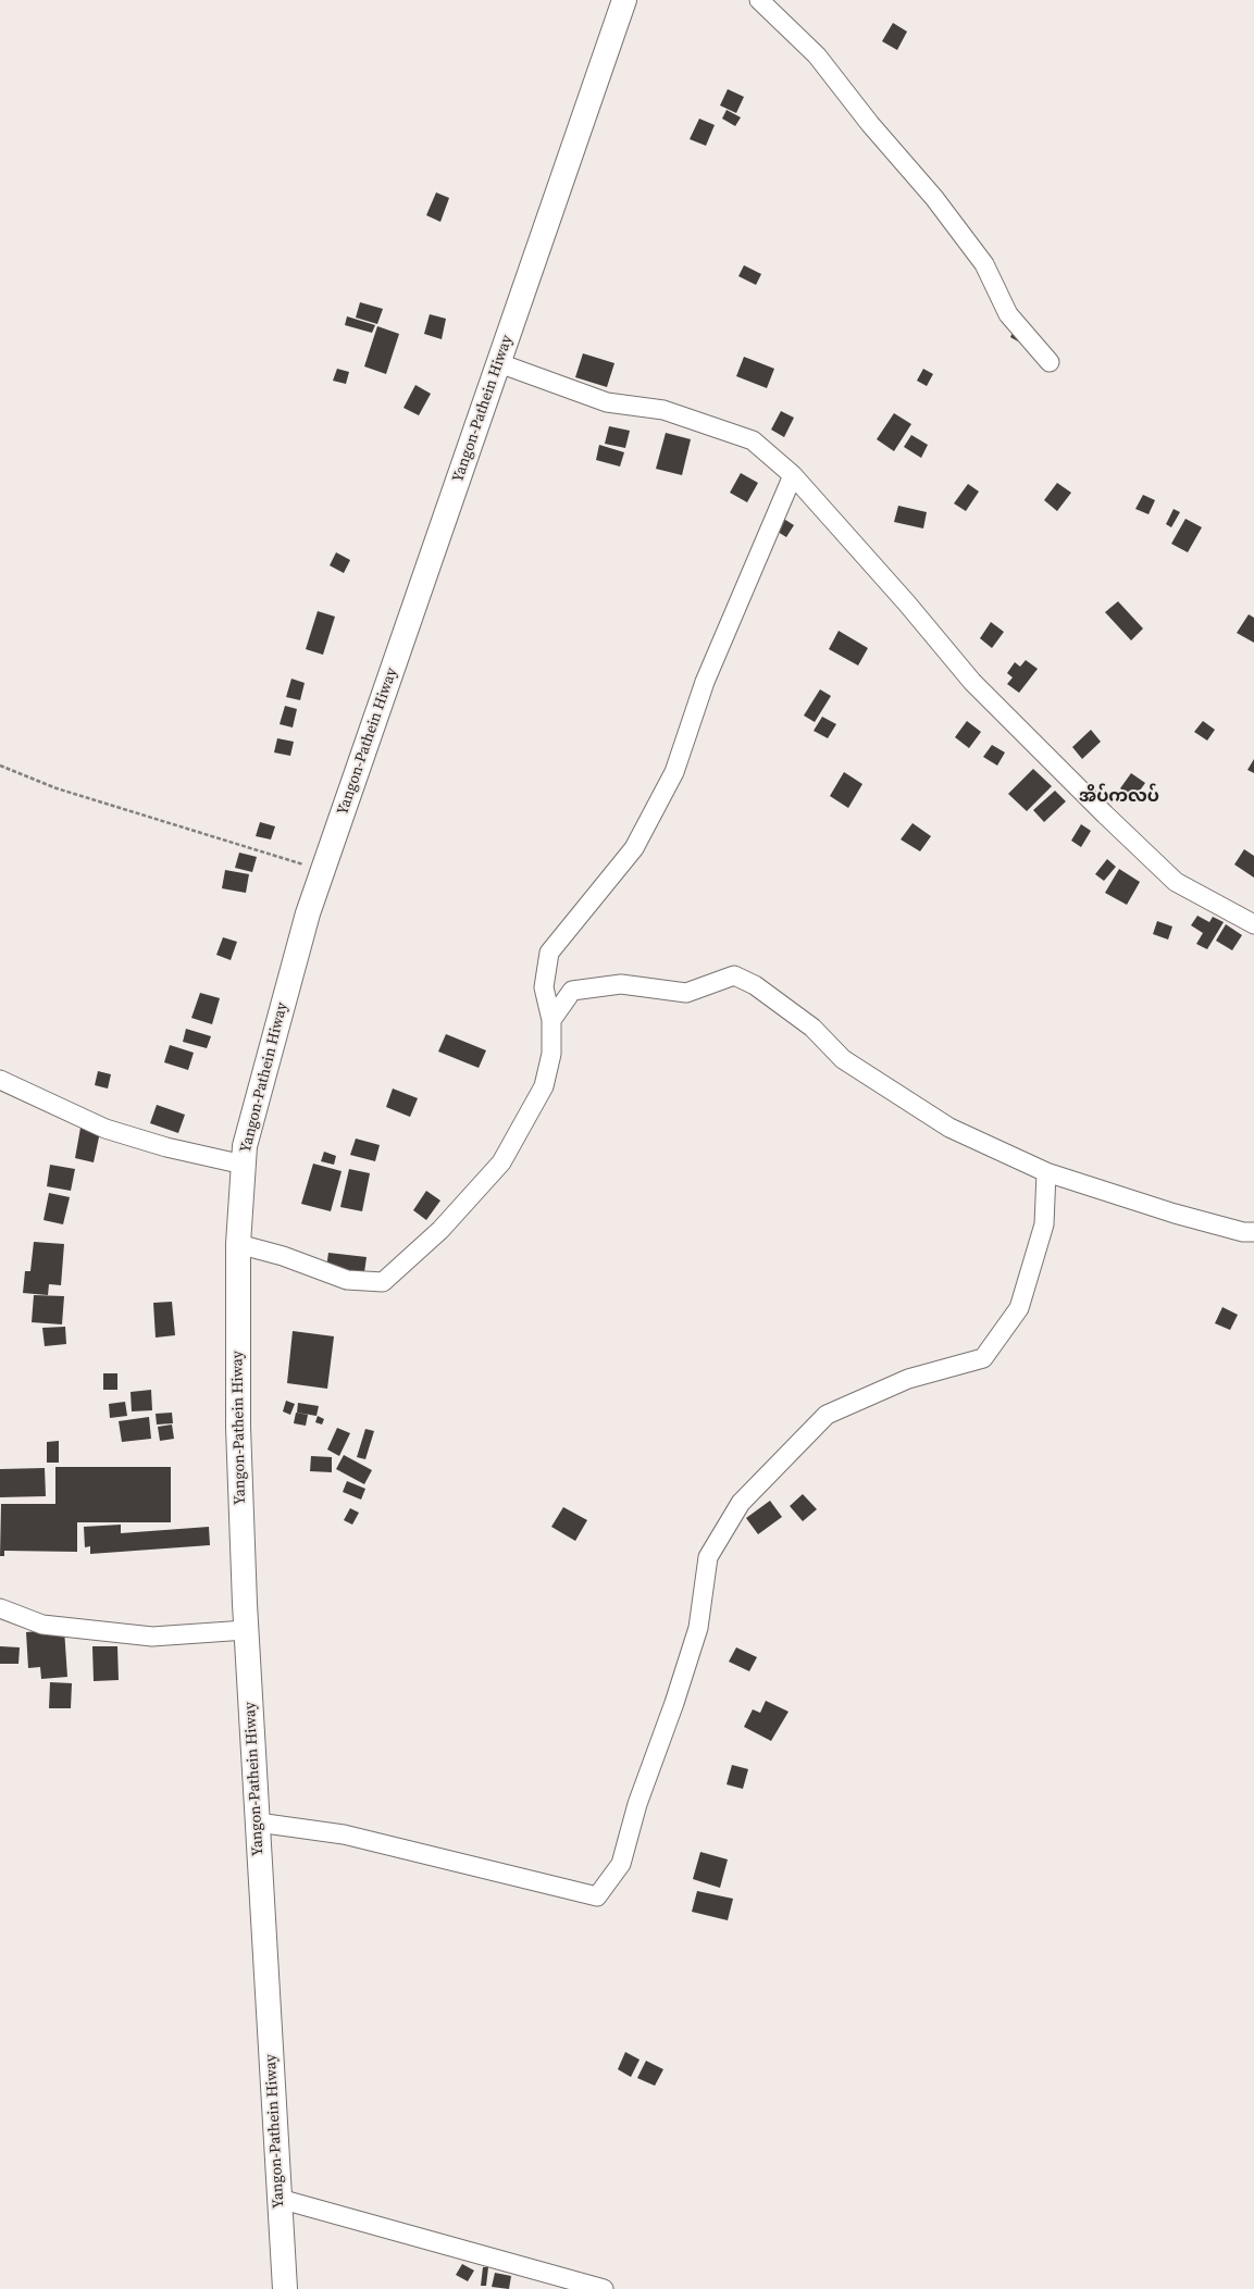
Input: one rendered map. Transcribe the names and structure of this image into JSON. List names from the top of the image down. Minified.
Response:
{"streets":{"highway":["Yangon-Pathein Hiway"]},"districts":["အိပ်ကလပ်"]}
